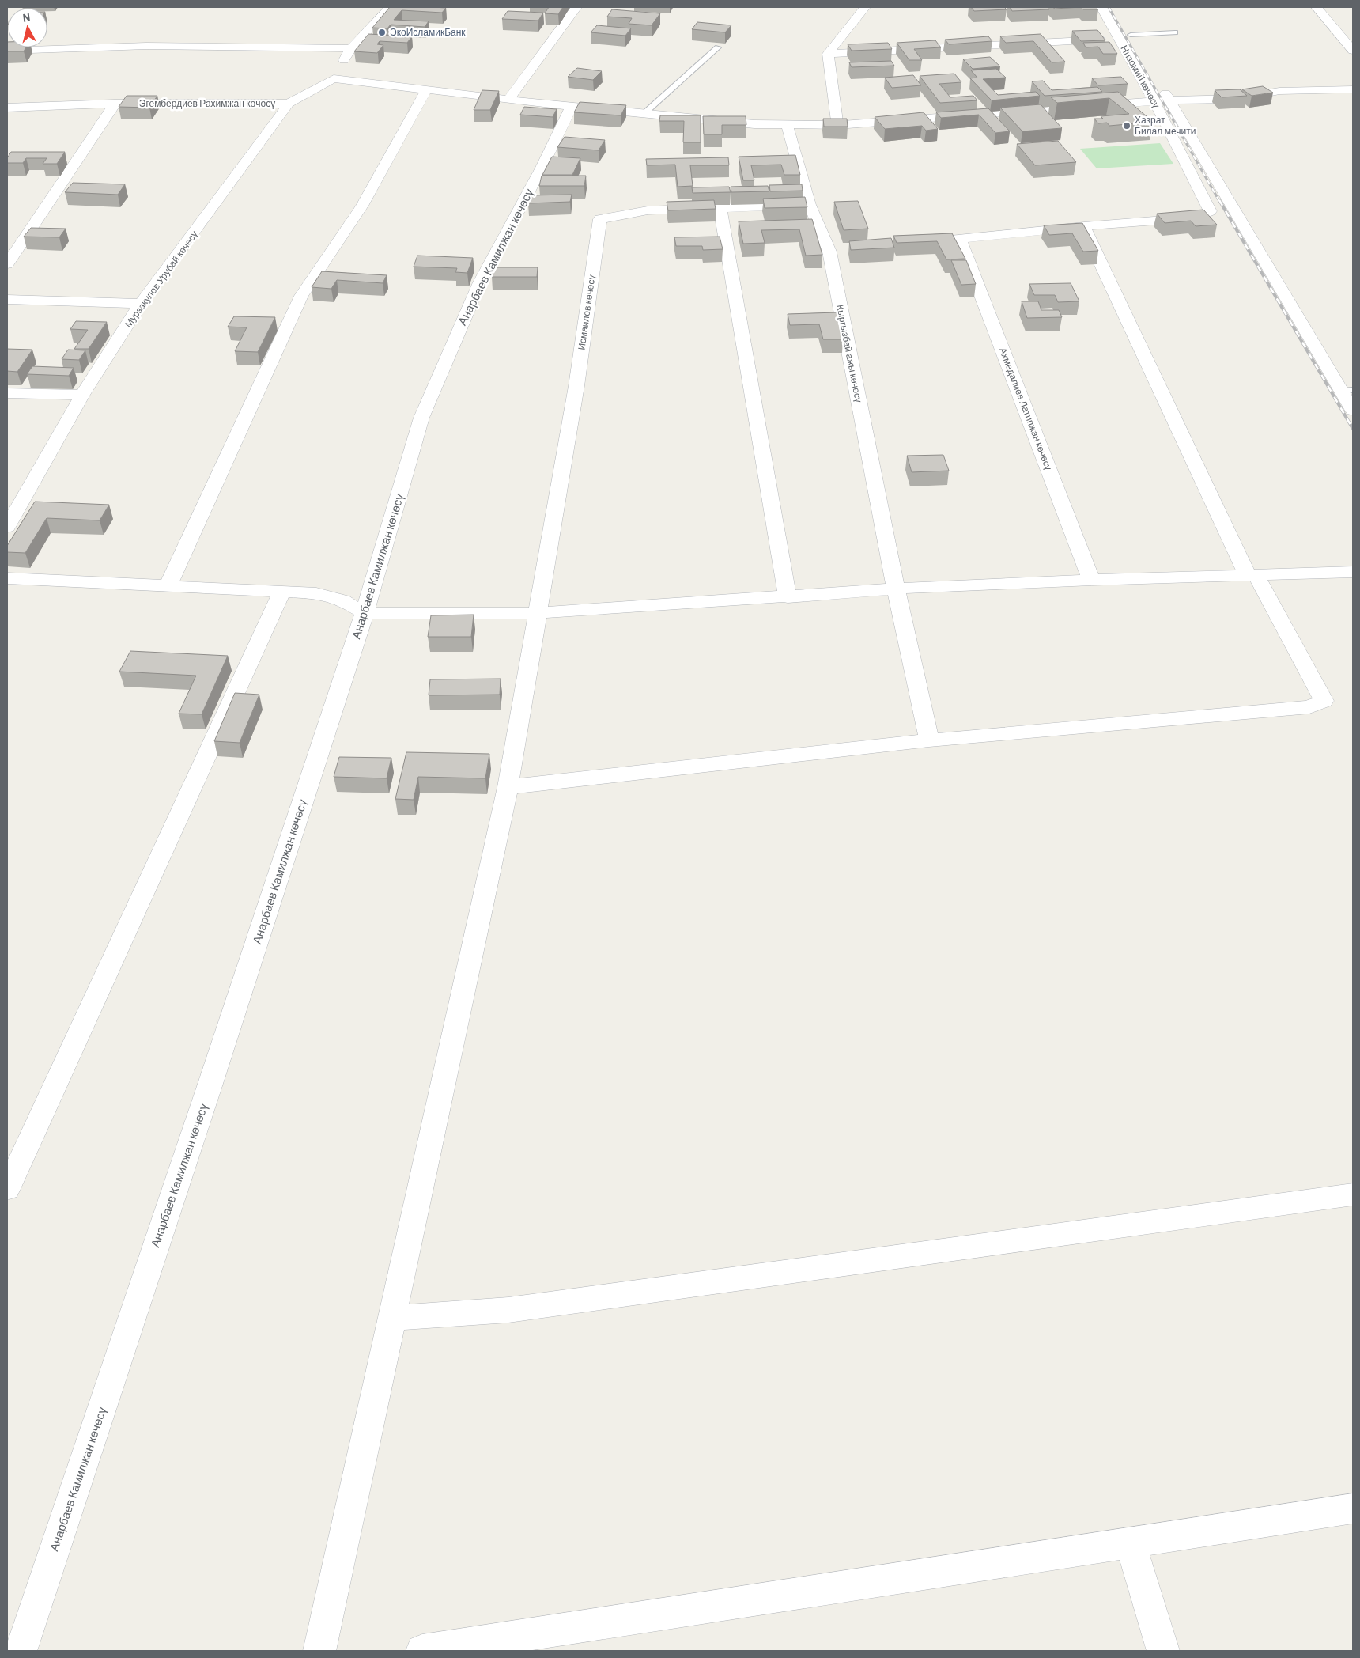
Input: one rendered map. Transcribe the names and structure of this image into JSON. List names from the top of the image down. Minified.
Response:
{"streets":{"street":["Низомий көчөсү","Эгембердиев Рахимжан көчөсү","Анарбаев Камилжан көчөсү","Мурзакулов Урубай көчөсү","Исмаилов көчөсү","Кыргызбай ажы көчөсү","Ахмедалиев Латипжан көчөсү"]},"crossings":[["Эгембердиев Рахимжан көчөсү","Мурзакулов Урубай көчөсү"],["Исмаилов көчөсү","Кыргызбай ажы көчөсү"]],"places":["ЭкоИсламикБанк","Хазрат Билал мечити"],"north":"top"}
